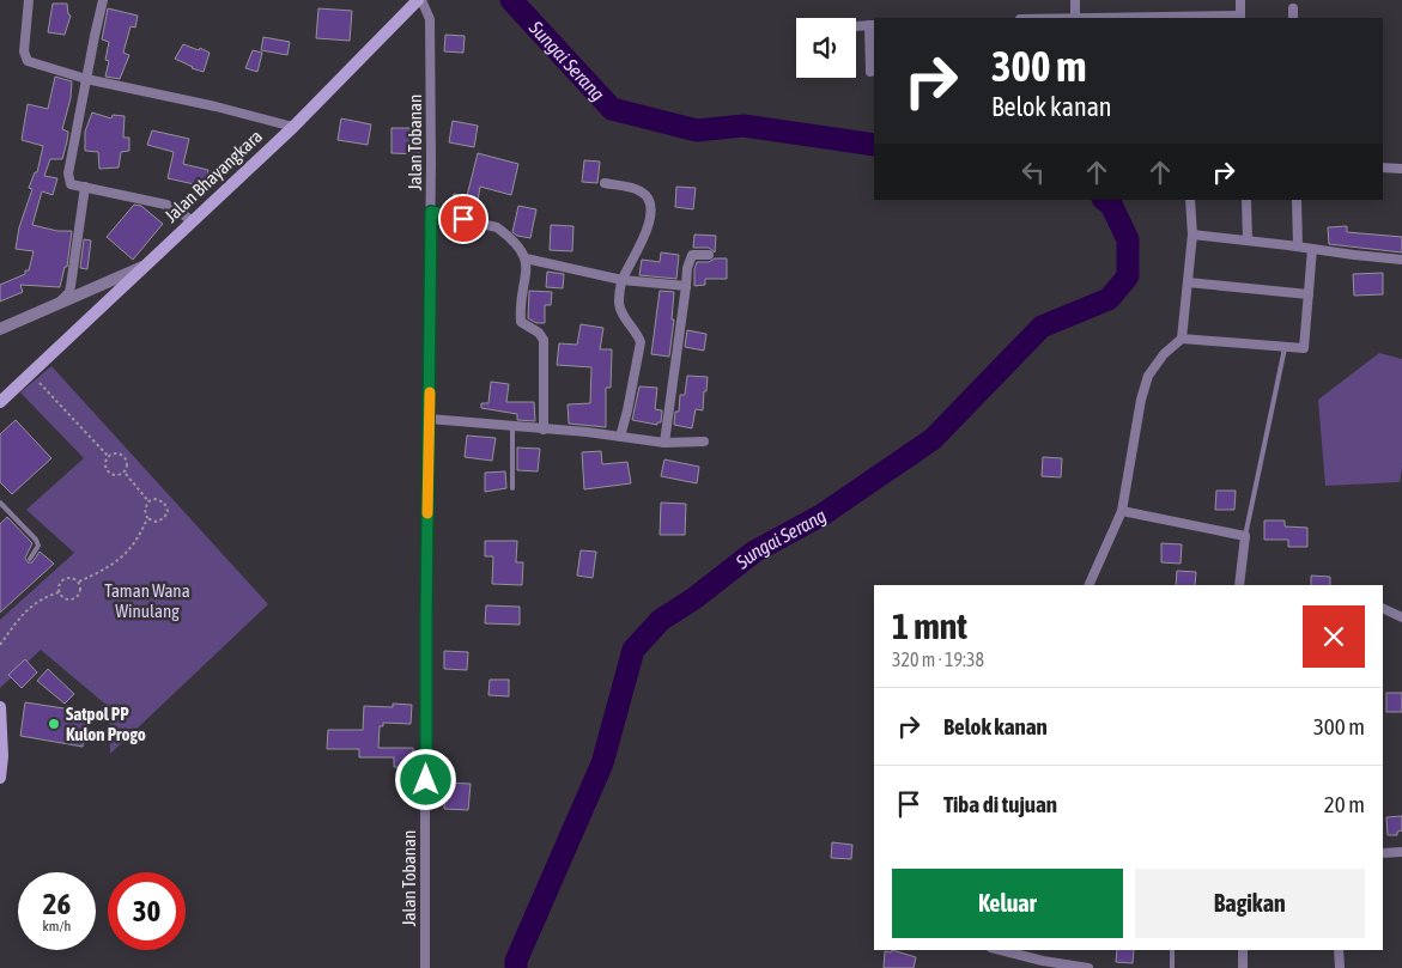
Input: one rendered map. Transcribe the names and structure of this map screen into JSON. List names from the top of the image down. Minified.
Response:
{"streets":{"main road":["Jalan Bhayangkara"],"street":["Jalan Tobanan"]},"crossings":[["Jalan Tobanan","Jalan Bhayangkara"]],"water":["Sungai Serang"],"parks":["Taman Wana Winulang"],"places":["Satpol PP Kulon Progo"],"page":{"turn":["300 m","Belok kanan"],"heading":["1 mnt","320 m · 19:38"],"list":[{"name":"Belok kanan","value":"300 m"},{"name":"Tiba di tujuan","value":"20 m"}],"buttons":["Keluar","Bagikan"],"speed":"26 km/h","limit":"30"}}
